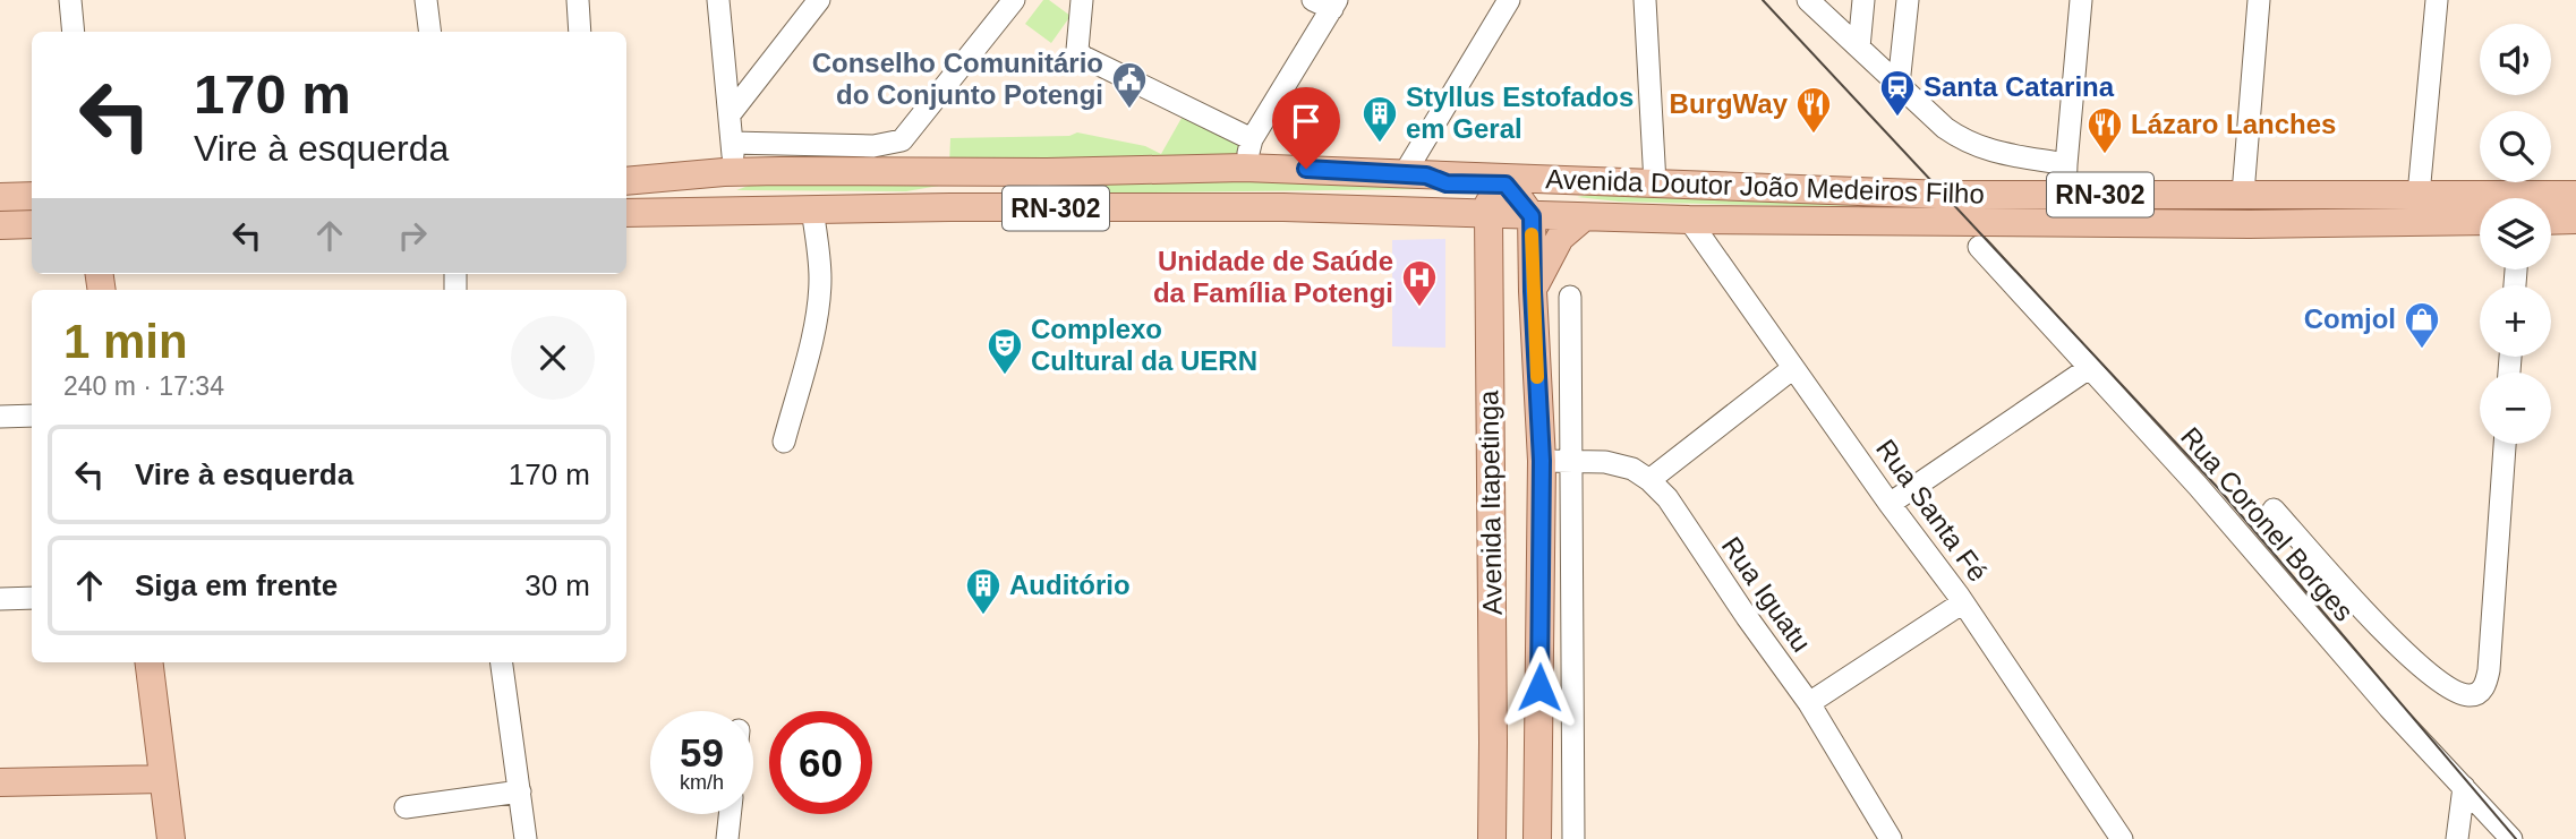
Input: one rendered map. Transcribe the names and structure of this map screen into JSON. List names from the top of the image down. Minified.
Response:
{"streets":{"main road":["Avenida Doutor João Medeiros Filho","RN-302","Avenida Itapetinga"],"street":["Rua Santa Fé","Rua Coronel Borges","Rua Iguatu"]},"crossings":[["Avenida Doutor João Medeiros Filho","Avenida Itapetinga"],["Avenida Doutor João Medeiros Filho","Rua Santa Fé"],["Avenida Itapetinga","Rua Iguatu"]],"places":{"public building":["Conselho Comunitário do Conjunto Potengi"],"station":["Santa Catarina"],"restaurant":["BurgWay","Lázaro Lanches"],"building":["Styllus Estofados em Geral","Auditório"],"hospital":["Unidade de Saúde da Família Potengi"],"shop":["Comjol"],"theatre":["Complexo Cultural da UERN"]},"page":{"map_buttons":["+","−"],"turn":["170 m","Vire à esquerda"],"heading":["1 min","240 m · 17:34"],"list":[{"name":"Vire à esquerda","value":"170 m"},{"name":"Siga em frente","value":"30 m"}],"speed":"59 km/h","limit":"60"}}
